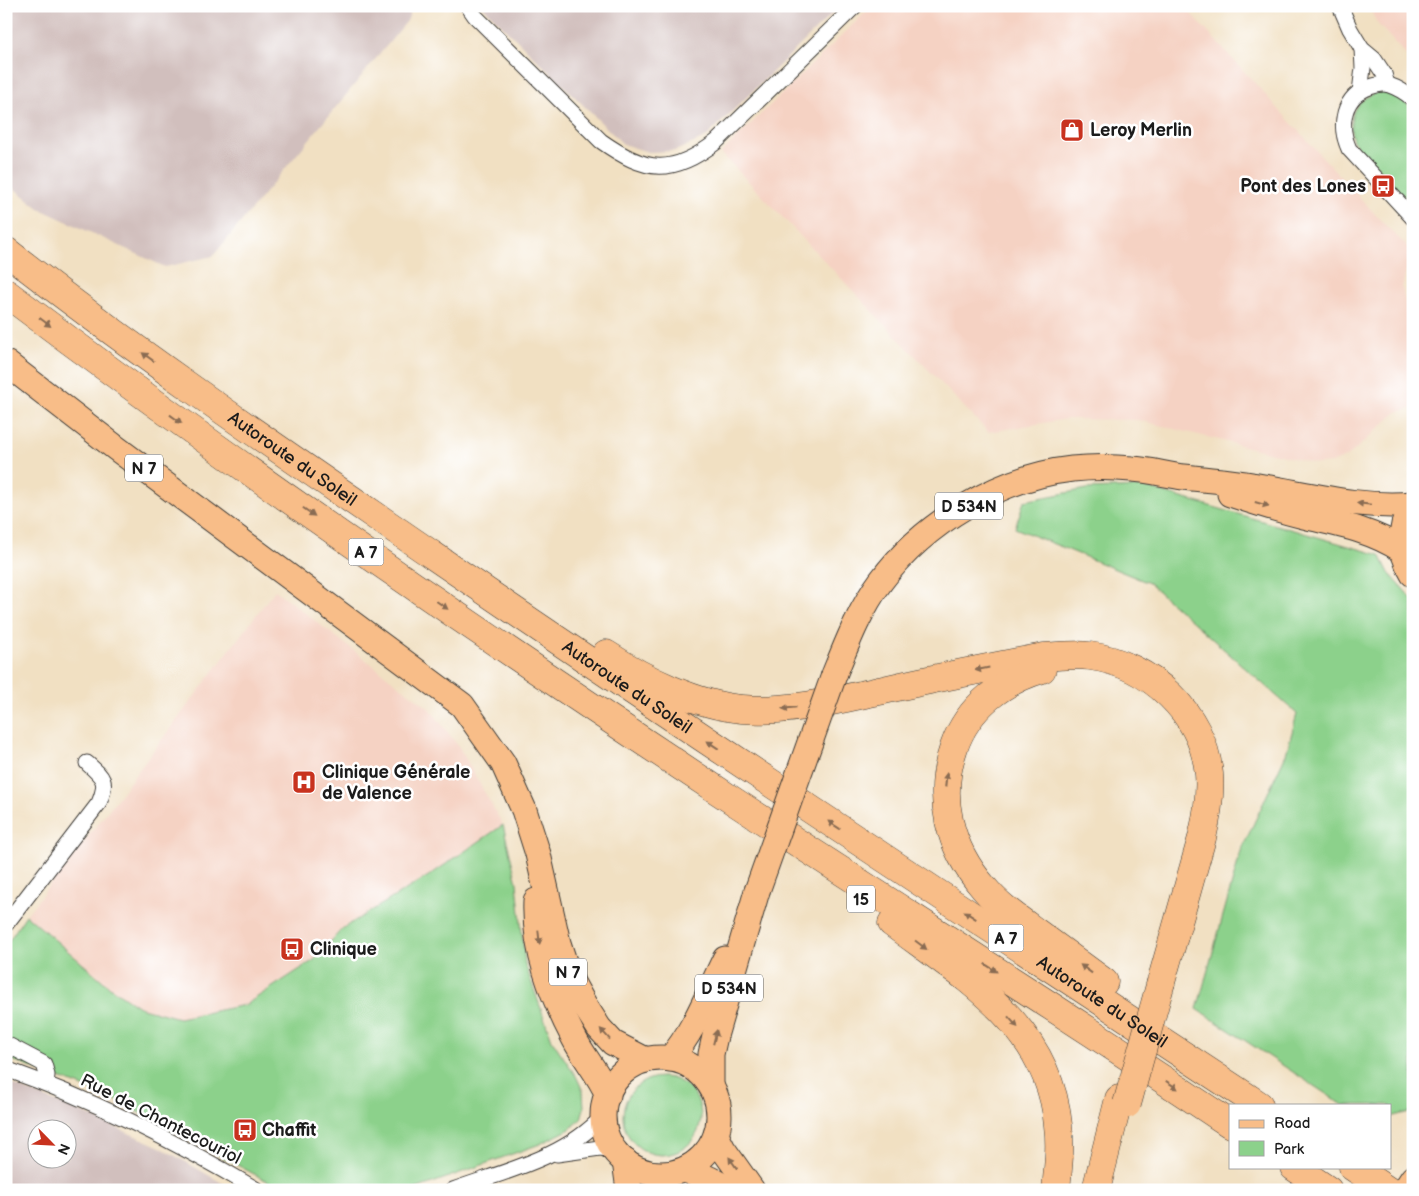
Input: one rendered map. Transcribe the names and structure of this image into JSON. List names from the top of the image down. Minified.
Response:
{"streets":{"highway":["Autoroute du Soleil","A 7","15"],"main road":["N 7","D 534N"],"street":["Rue de Chantecouriol"]},"crossings":[["Autoroute du Soleil","15"],["N 7","D 534N"]],"places":{"shop":["Leroy Merlin"],"bus stop":["Pont des Lones","Clinique","Chaffit"],"hospital":["Clinique Générale de Valence"]},"legend":["Road","Park"],"north":"bottom right"}
